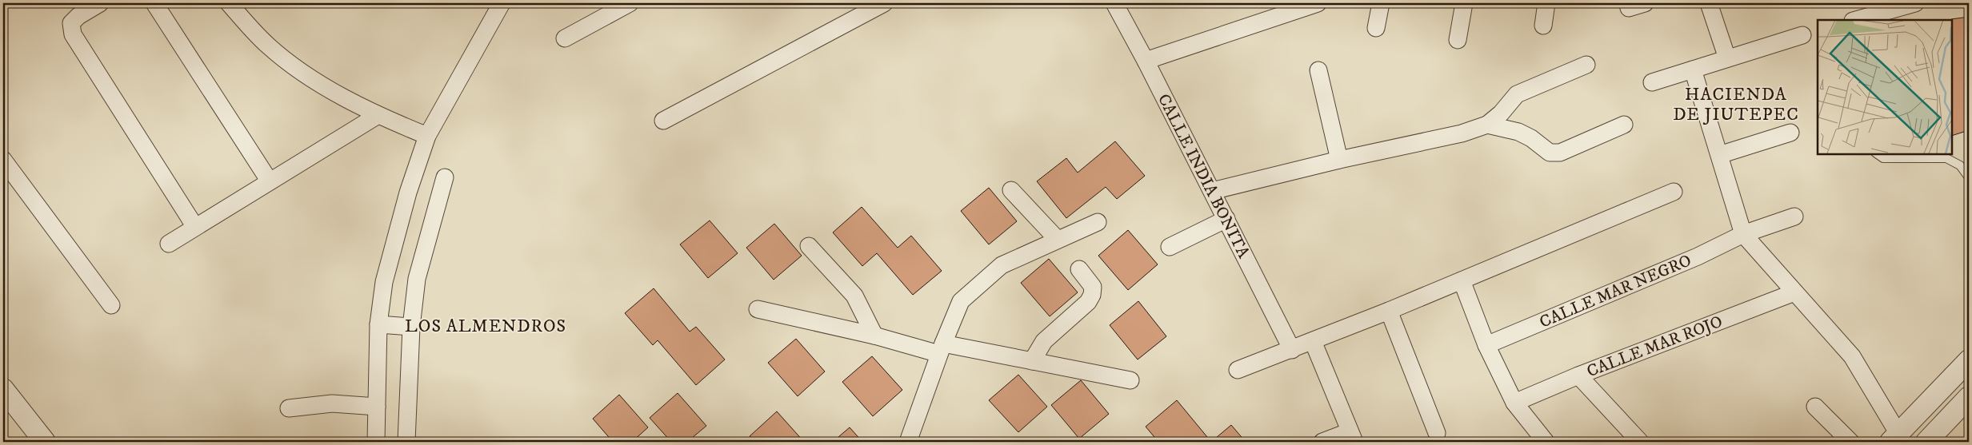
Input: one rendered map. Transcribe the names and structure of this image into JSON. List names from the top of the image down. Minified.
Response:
{"streets":{"street":["CALLE INDIA BONITA","CALLE MAR NEGRO","CALLE MAR ROJO"]},"districts":["HACIENDA DE JIUTEPEC","LOS ALMENDROS"]}
